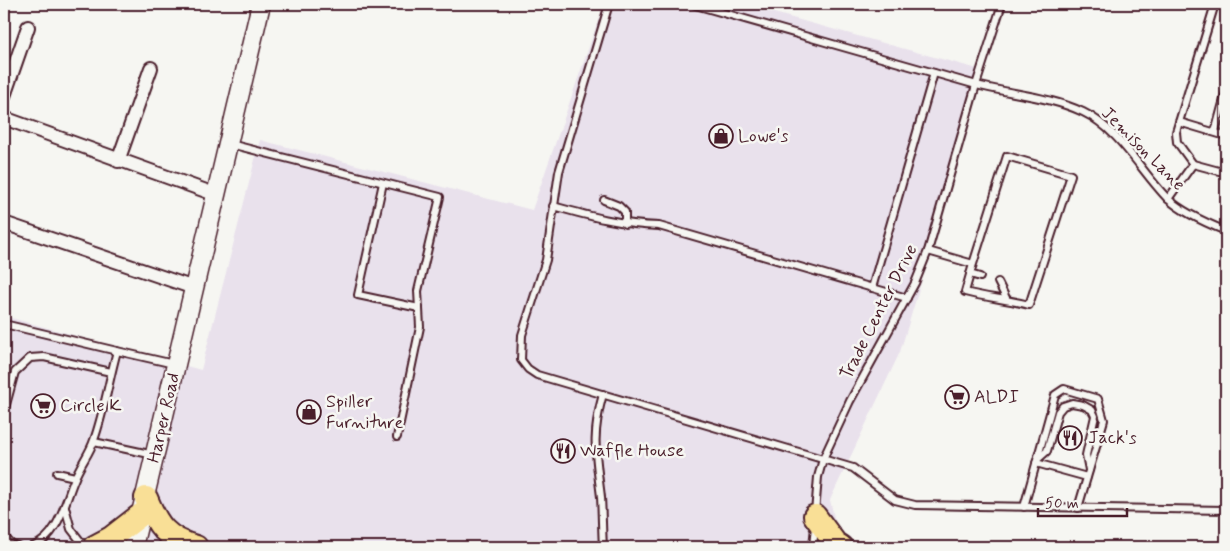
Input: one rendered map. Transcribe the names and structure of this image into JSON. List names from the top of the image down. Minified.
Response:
{"streets":{"street":["Harper Road"],"lane":["Jemison Lane","Trade Center Drive"]},"crossings":[["Jemison Lane","Trade Center Drive"]],"places":{"shop":["Lowe's","Spiller Furniture"],"supermarket":["ALDI","Circle K"],"restaurant":["Jack's","Waffle House"]},"scale_bar":"50 m"}
